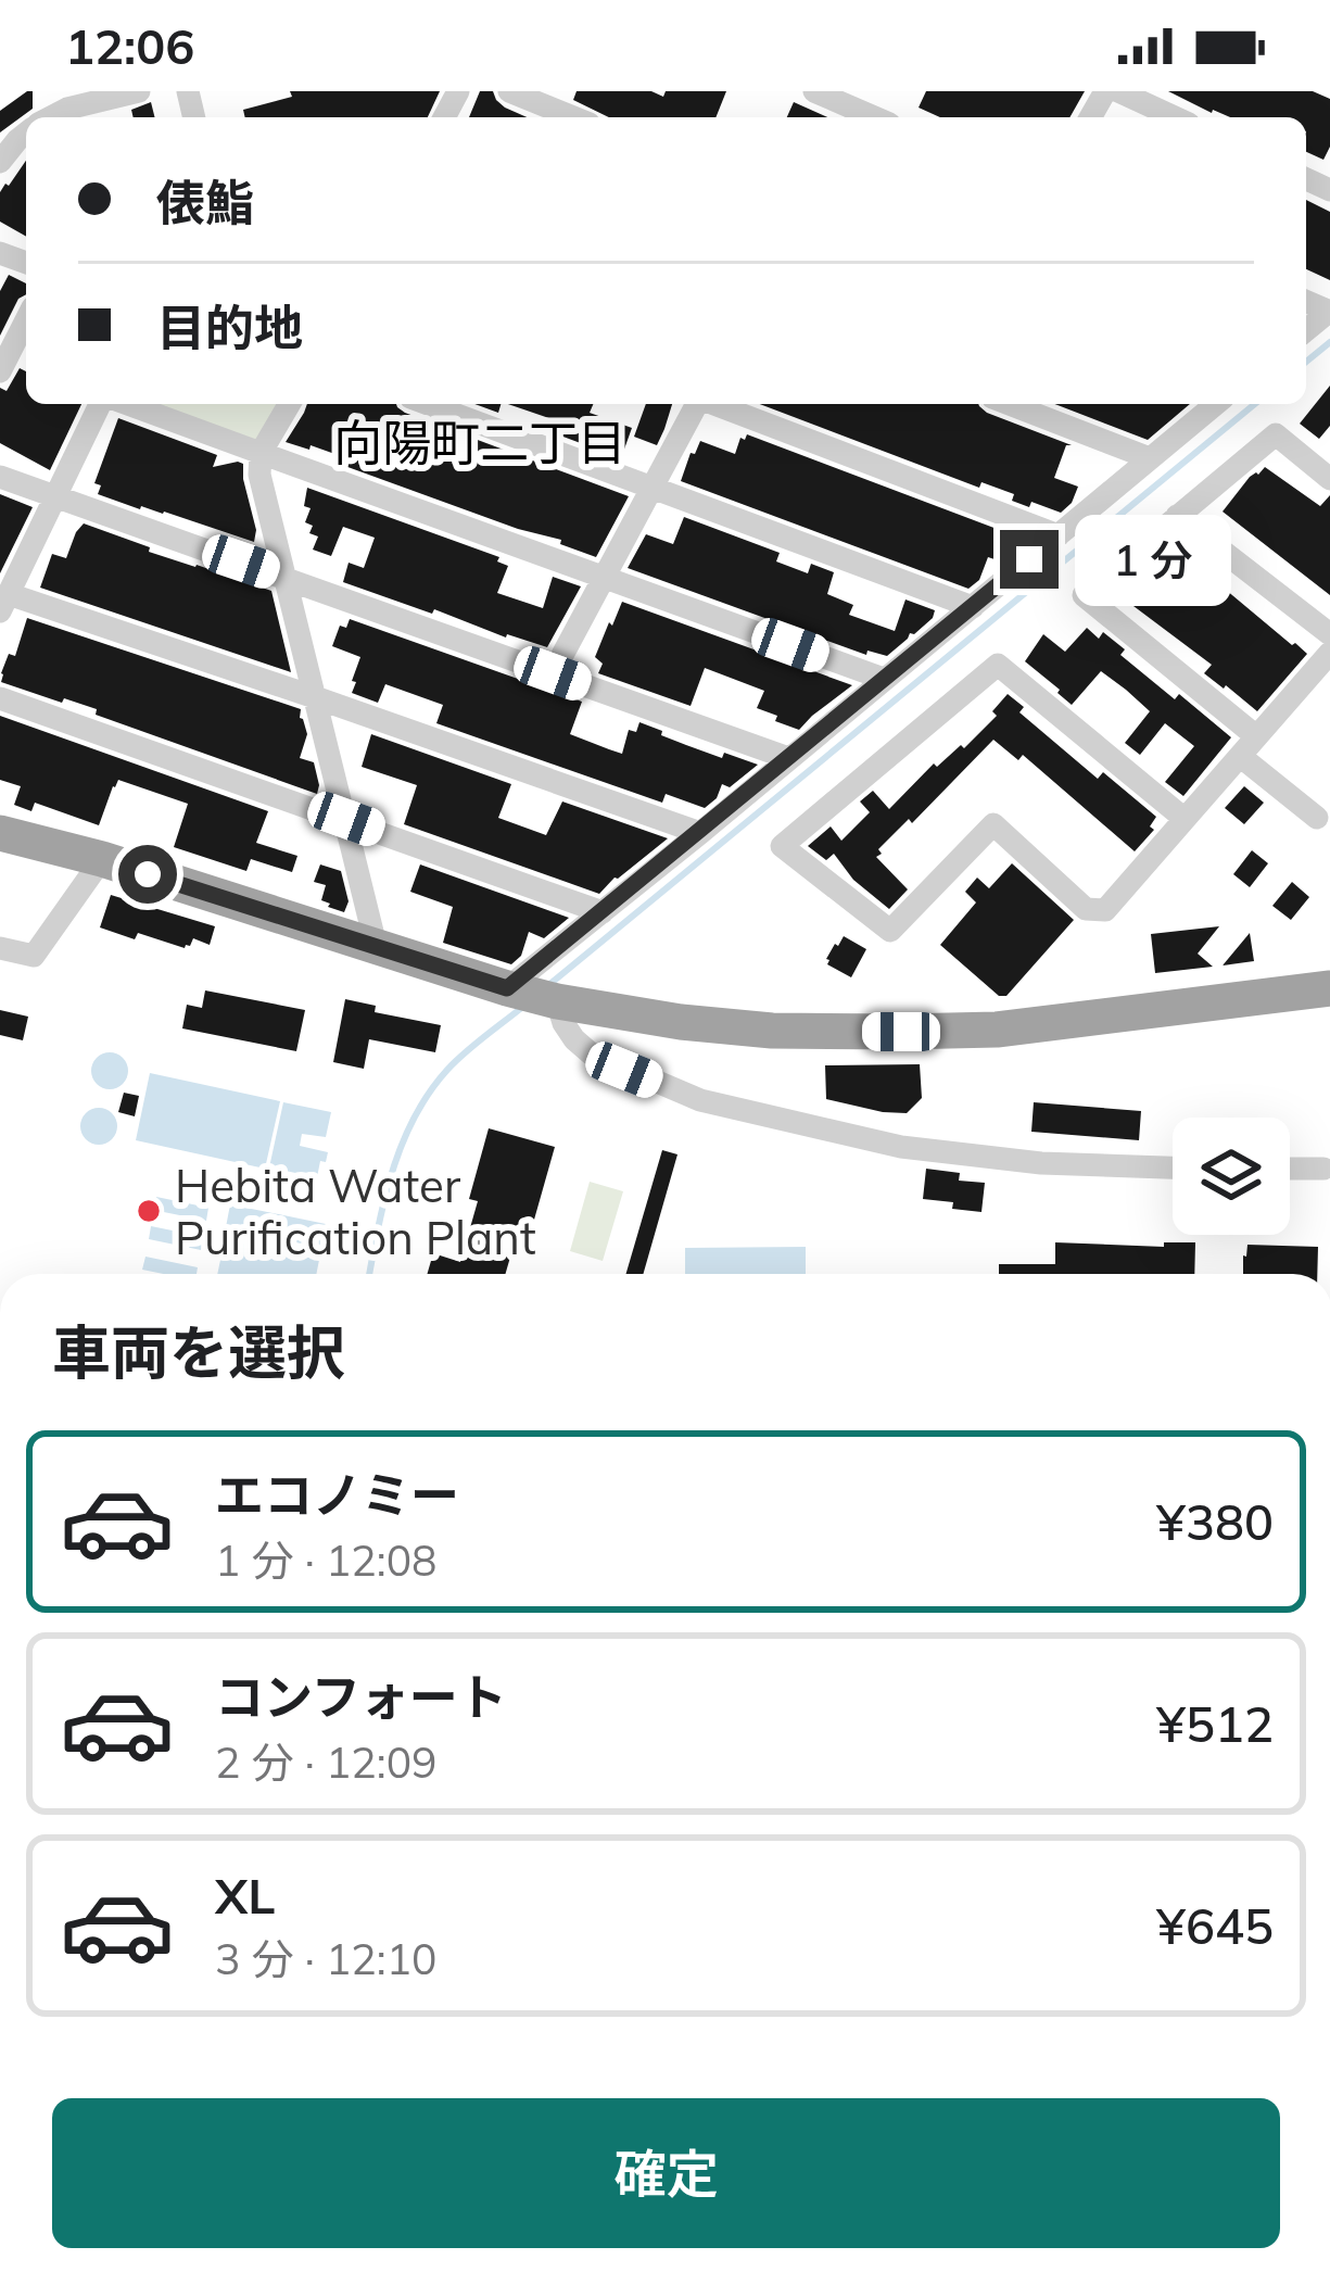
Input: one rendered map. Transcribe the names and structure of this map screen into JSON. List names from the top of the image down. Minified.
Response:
{"districts":["向陽町二丁目"],"places":["Hebita Water Purification Plant"],"page":{"status":"12:06","banner":["俵鮨","目的地"],"bubble":"1 分","heading":"車両を選択","list":[{"name":"エコノミー","note":"1 分 · 12:08","value":"¥380"},{"name":"コンフォート","note":"2 分 · 12:09","value":"¥512"},{"name":"XL","note":"3 分 · 12:10","value":"¥645"}],"buttons":"確定"}}
